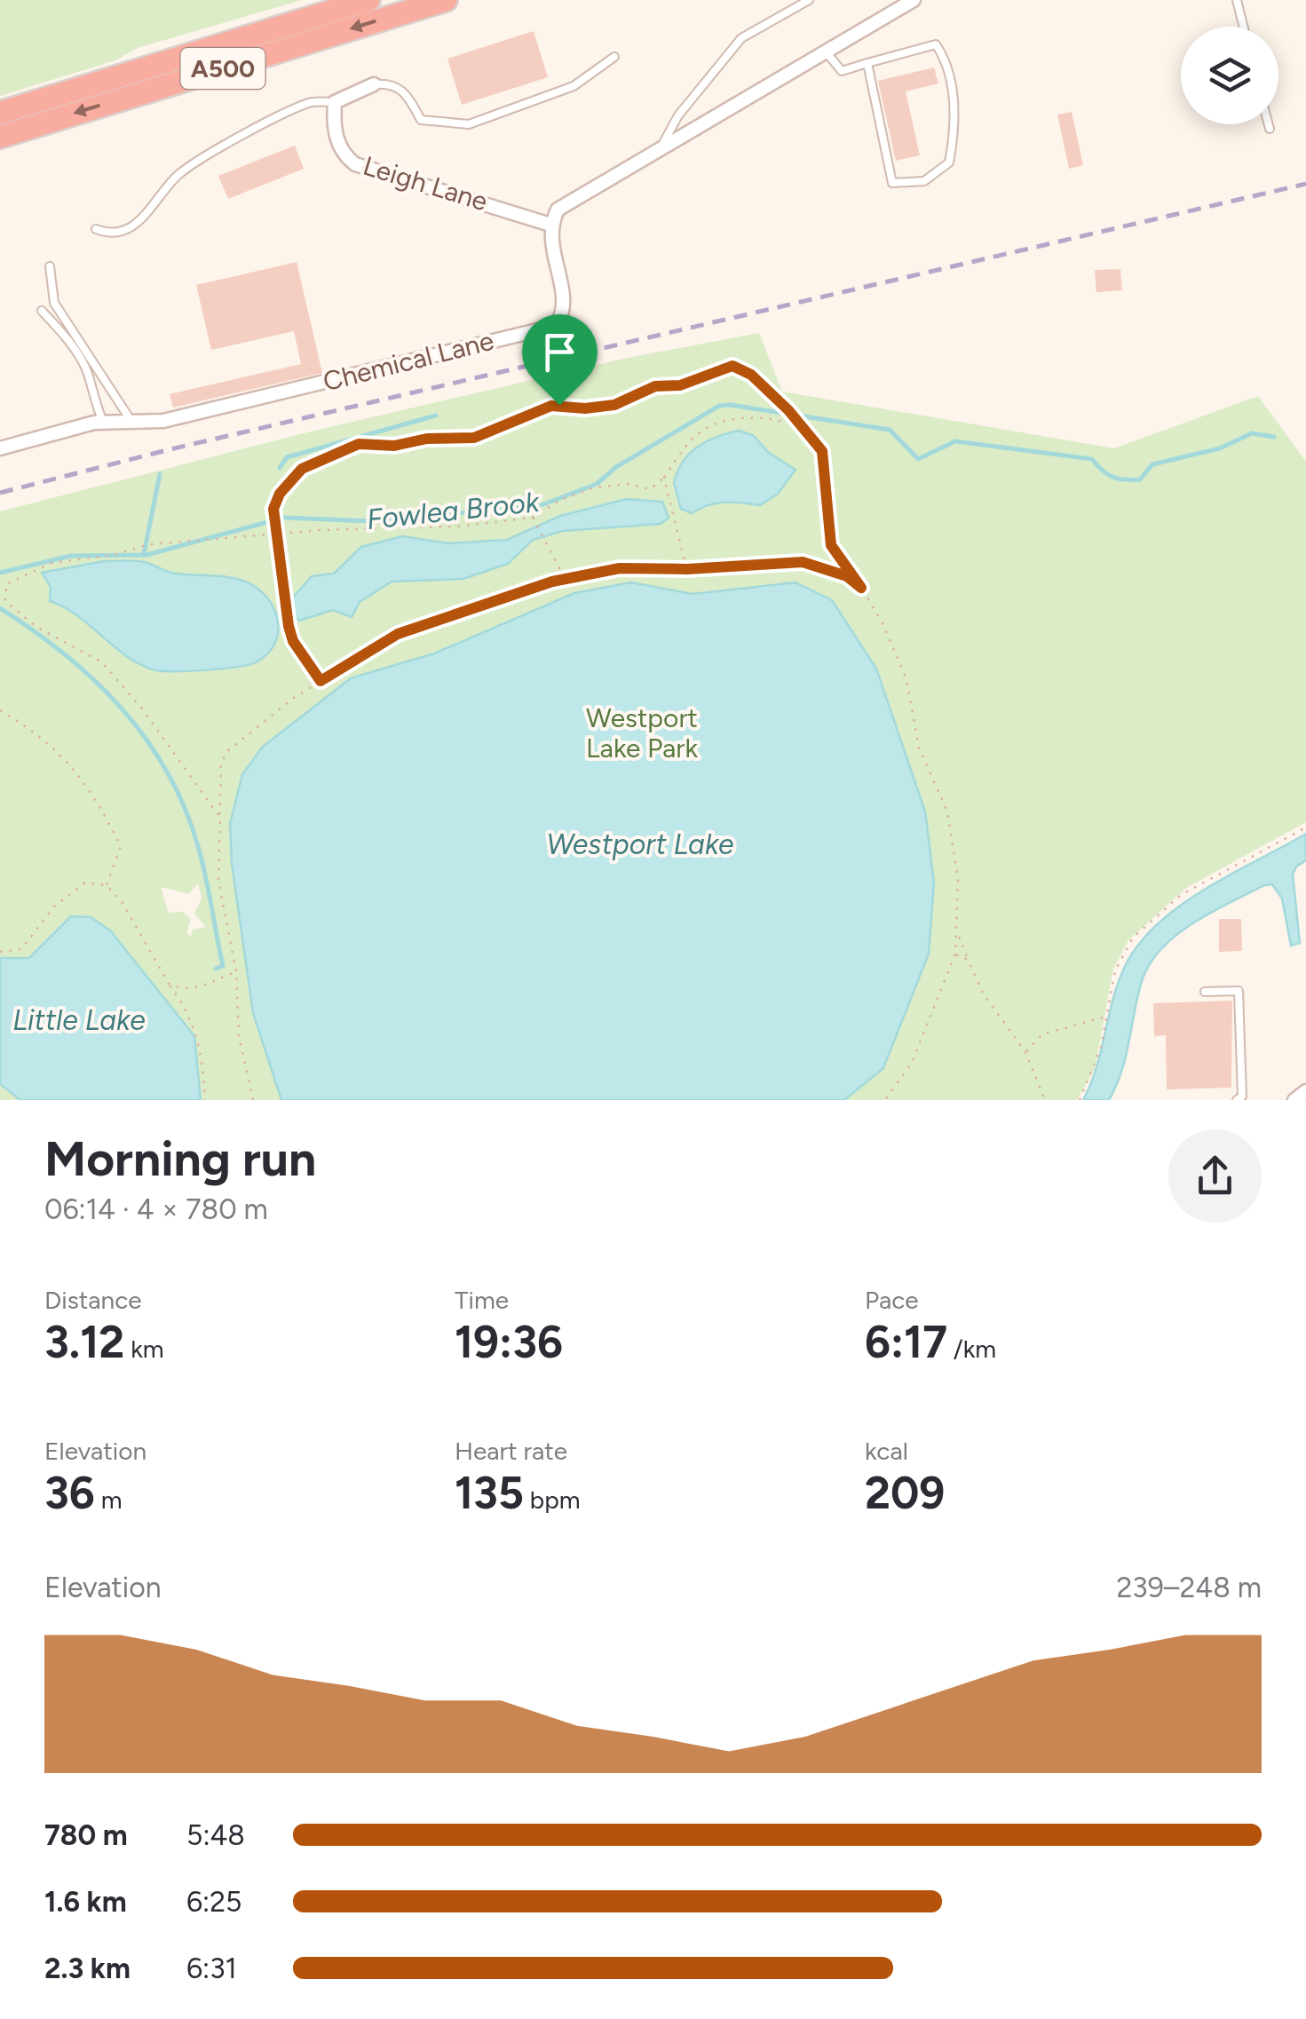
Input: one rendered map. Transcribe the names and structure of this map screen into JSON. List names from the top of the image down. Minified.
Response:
{"streets":{"highway":["A500"],"street":["Leigh Lane","Chemical Lane"]},"crossings":[["Leigh Lane","Chemical Lane"]],"water":["Fowlea Brook","Westport Lake","Little Lake"],"parks":["Westport Lake Park"],"page":{"heading":["Morning run","06:14 · 4 × 780 m"],"stats":[["Distance","3.12 km"],["Time","19:36"],["Pace","6:17 /km"],["Elevation","36 m"],["Heart rate","135 bpm"],["kcal","209"]],"chart":["Elevation","239–248 m"],"list":[{"name":"780 m","note":"5:48"},{"name":"1.6 km","note":"6:25"},{"name":"2.3 km","note":"6:31"}]}}
